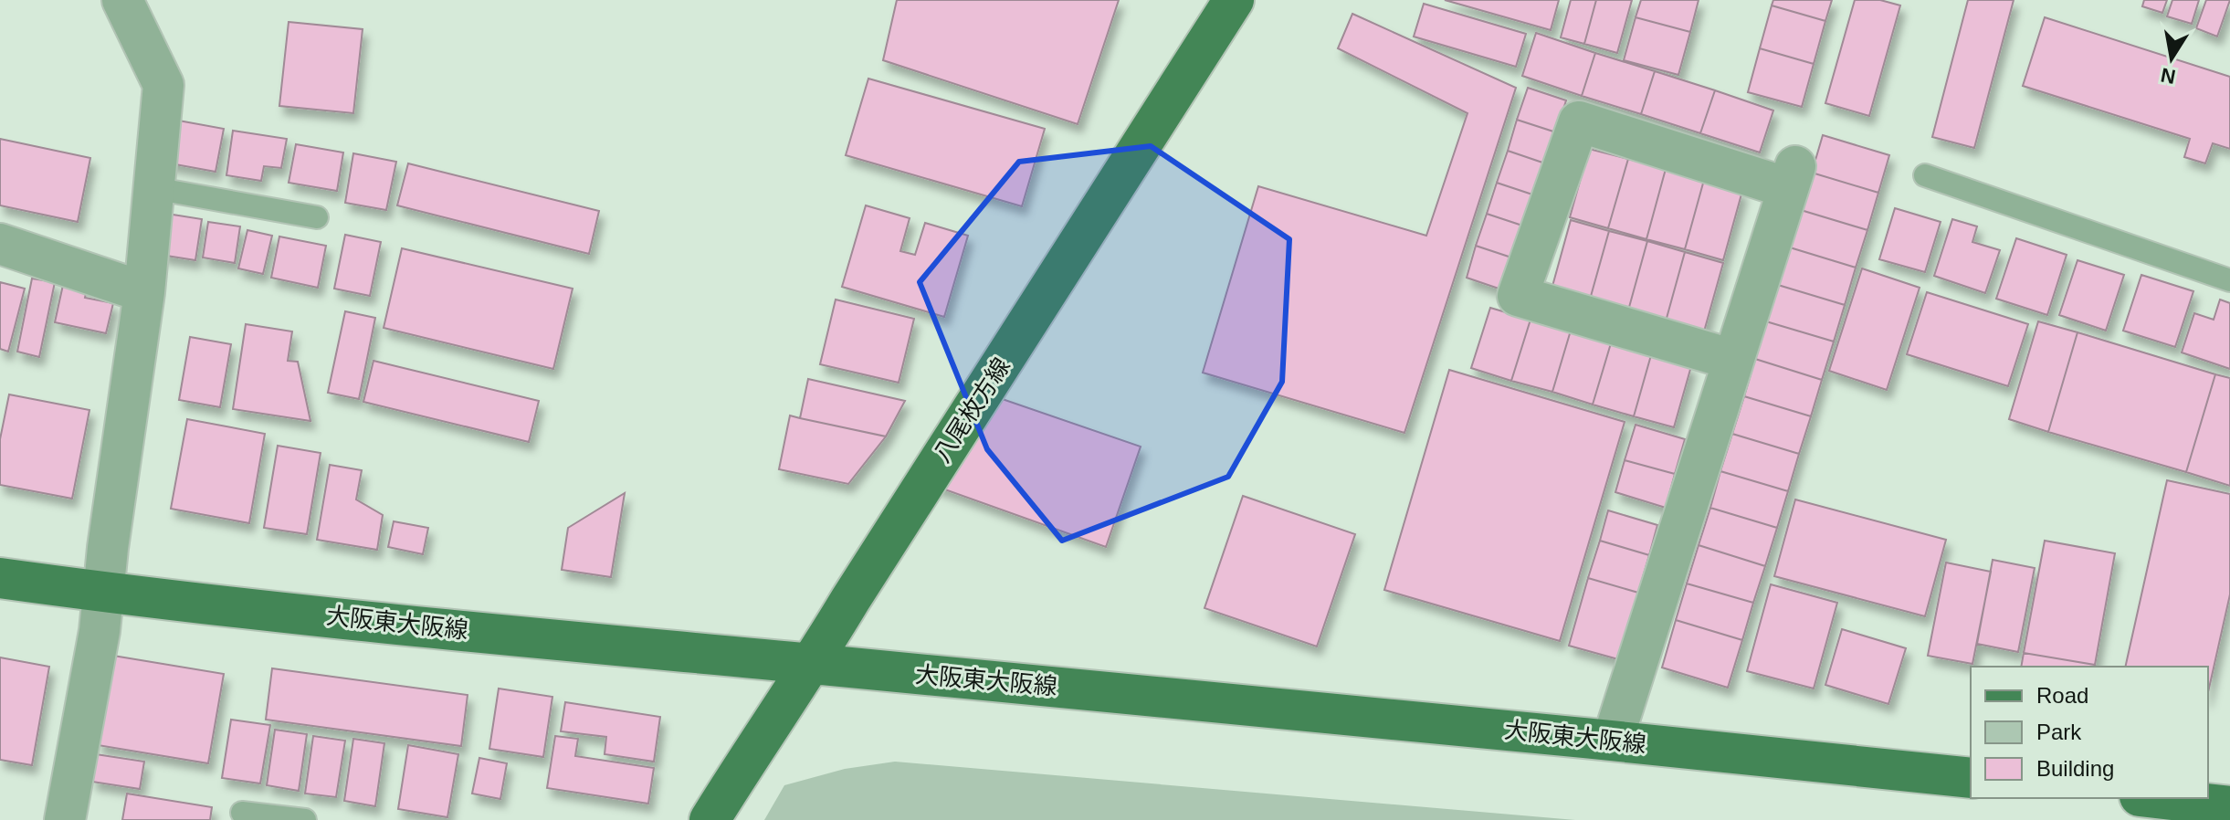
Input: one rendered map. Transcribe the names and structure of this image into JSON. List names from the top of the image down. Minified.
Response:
{"streets":{"main road":["八尾枚方線","大阪東大阪線"]},"crossings":[["八尾枚方線","大阪東大阪線"]],"legend":["Road","Park","Building"],"north":"bottom"}
